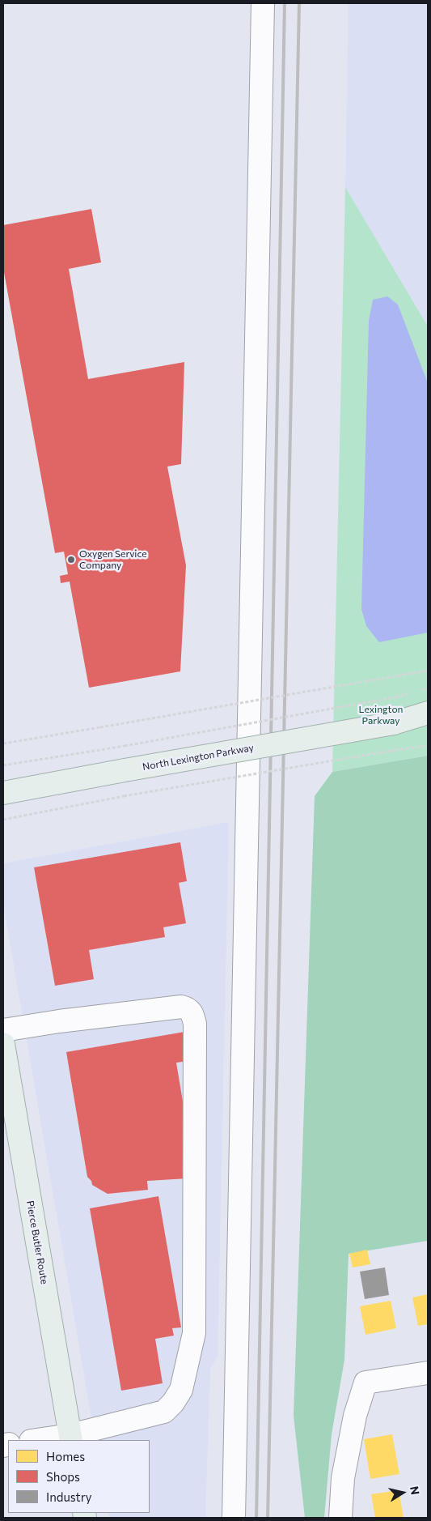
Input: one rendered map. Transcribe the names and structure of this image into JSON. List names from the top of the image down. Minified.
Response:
{"streets":{"main road":["North Lexington Parkway","Pierce Butler Route"]},"parks":["Lexington Parkway"],"places":["Oxygen Service Company"],"legend":["Homes","Shops","Industry"],"north":"right"}
